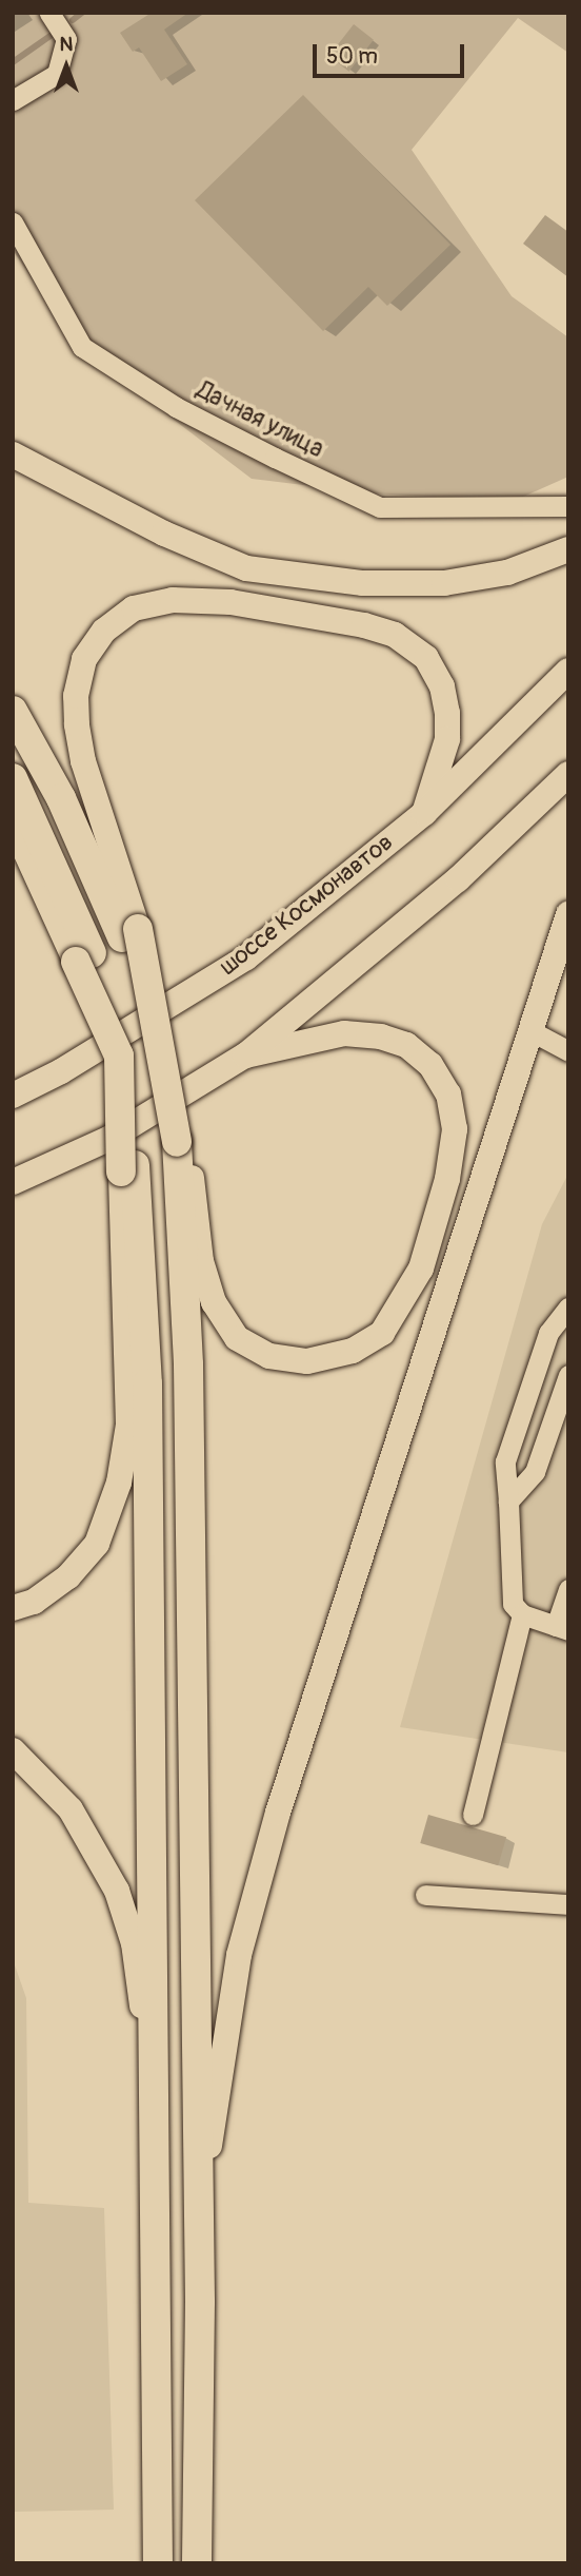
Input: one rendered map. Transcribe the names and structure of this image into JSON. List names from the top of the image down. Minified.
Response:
{"streets":{"main road":["шоссе Космонавтов"],"street":["Дачная улица"]},"scale_bar":"50 m","north":"top"}
